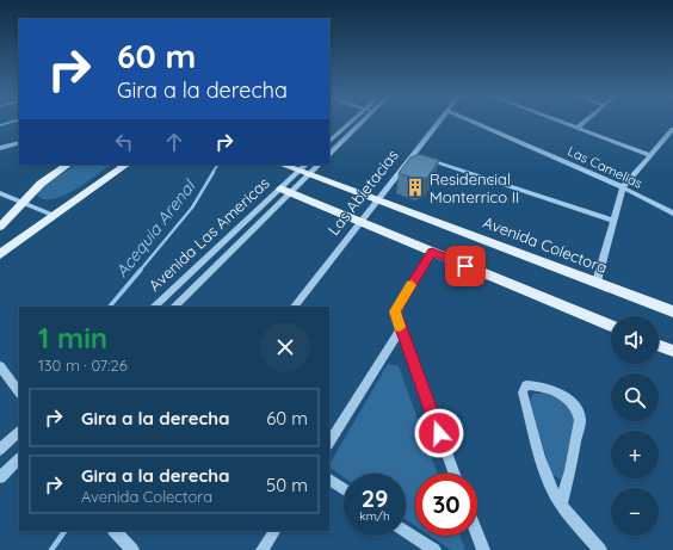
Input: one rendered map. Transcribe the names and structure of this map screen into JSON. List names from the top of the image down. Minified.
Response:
{"streets":{"main road":["Avenida Colectora"],"street":["Las Camelias","Las Abietacias","Avenida Las Americas"]},"crossings":[["Las Abietacias","Avenida Colectora"],["Avenida Las Americas","Avenida Colectora"]],"water":["Acequia Arenal"],"places":{"building":["Residencial Monterrico II"]},"page":{"turn":["60 m","Gira a la derecha"],"heading":["1 min","130 m · 07:26"],"map_buttons":["+","−"],"list":[{"name":"Gira a la derecha","value":"60 m"},{"name":"Gira a la derecha","note":"Avenida Colectora","value":"50 m"}],"speed":"29 km/h","limit":"30"}}
